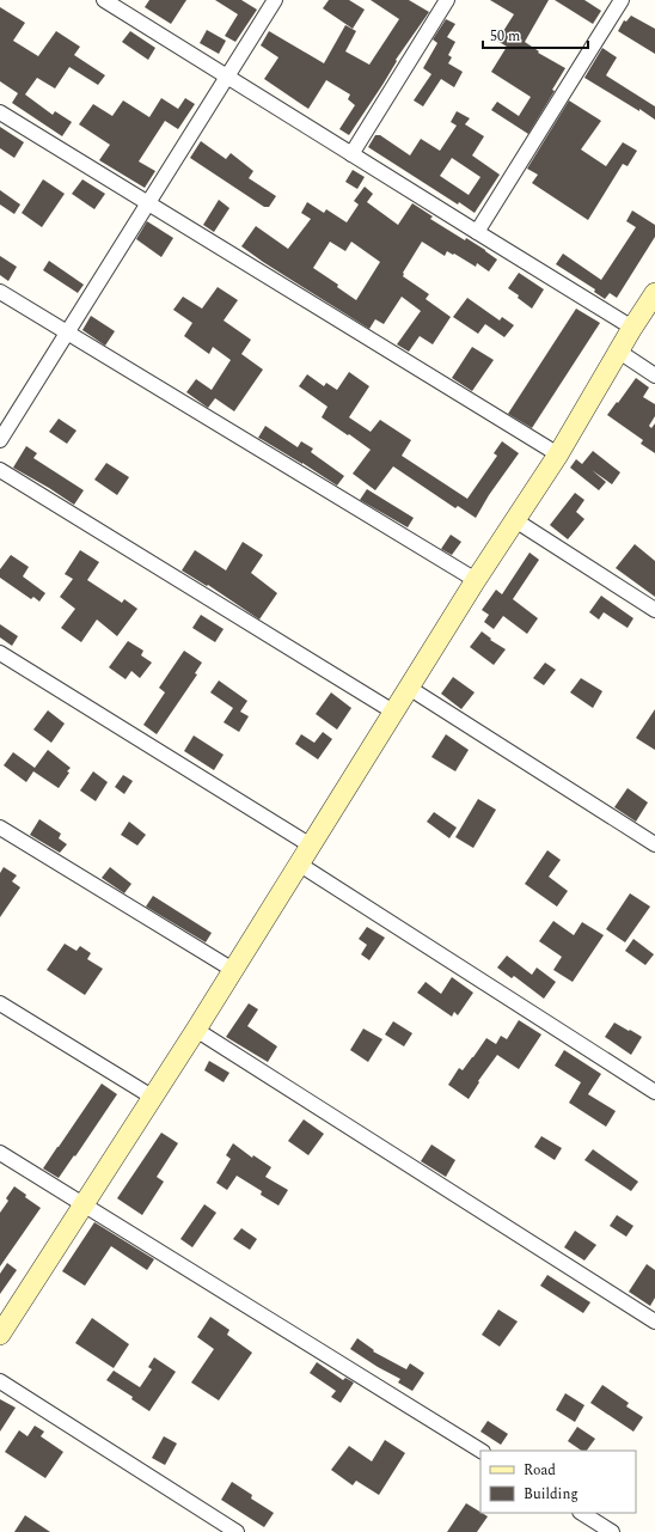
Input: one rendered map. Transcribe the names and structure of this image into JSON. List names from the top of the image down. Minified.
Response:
{"legend":["Road","Building"],"scale_bar":"50 m"}
